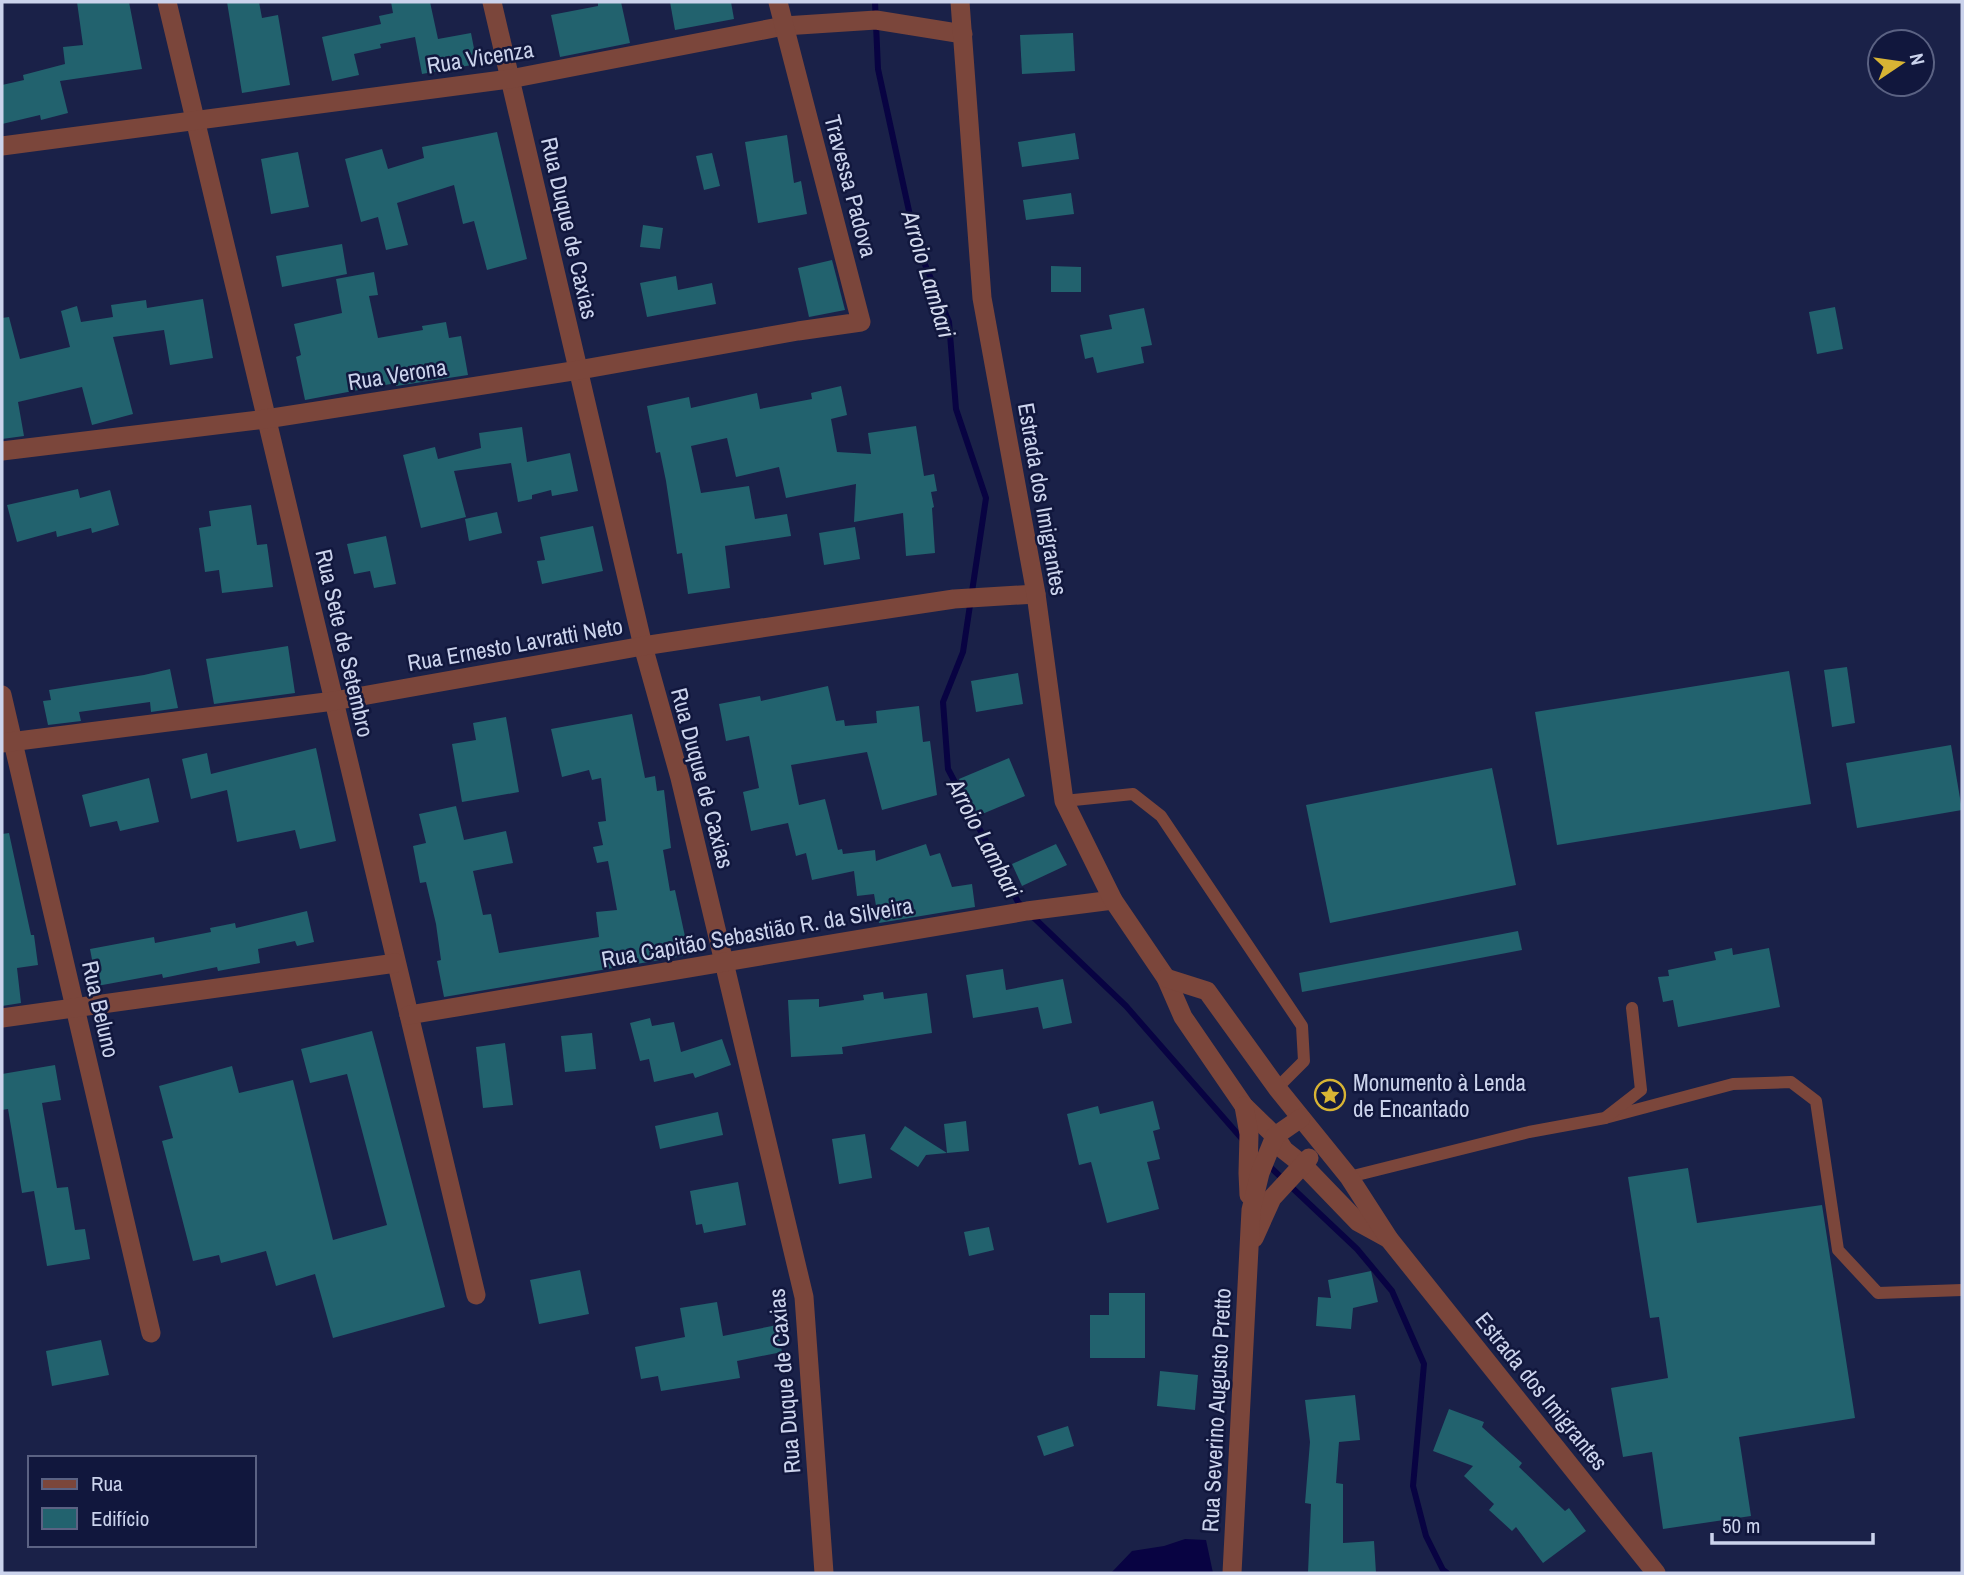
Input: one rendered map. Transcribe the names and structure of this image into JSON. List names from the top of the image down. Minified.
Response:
{"streets":{"street":["Rua Vicenza","Travessa Padova","Rua Duque de Caxias","Rua Verona","Estrada dos Imigrantes","Rua Sete de Setembro","Rua Ernesto Lavratti Neto","Rua Capitão Sebastião R. da Silveira","Rua Beluno","Rua Severino Augusto Pretto"]},"crossings":[["Rua Vicenza","Travessa Padova"],["Rua Vicenza","Rua Duque de Caxias"],["Rua Vicenza","Estrada dos Imigrantes"],["Rua Vicenza","Rua Sete de Setembro"],["Travessa Padova","Rua Verona"],["Rua Duque de Caxias","Rua Verona"],["Rua Duque de Caxias","Rua Ernesto Lavratti Neto"],["Rua Duque de Caxias","Rua Capitão Sebastião R. da Silveira"],["Rua Verona","Rua Sete de Setembro"],["Estrada dos Imigrantes","Rua Ernesto Lavratti Neto"],["Estrada dos Imigrantes","Rua Capitão Sebastião R. da Silveira"],["Estrada dos Imigrantes","Rua Severino Augusto Pretto"],["Rua Sete de Setembro","Rua Ernesto Lavratti Neto"],["Rua Sete de Setembro","Rua Capitão Sebastião R. da Silveira"],["Rua Ernesto Lavratti Neto","Rua Beluno"]],"water":["Arroio Lambari"],"places":{"place":["Monumento à Lenda de Encantado"]},"legend":["Rua","Edifício"],"scale_bar":"50 m","north":"right"}
